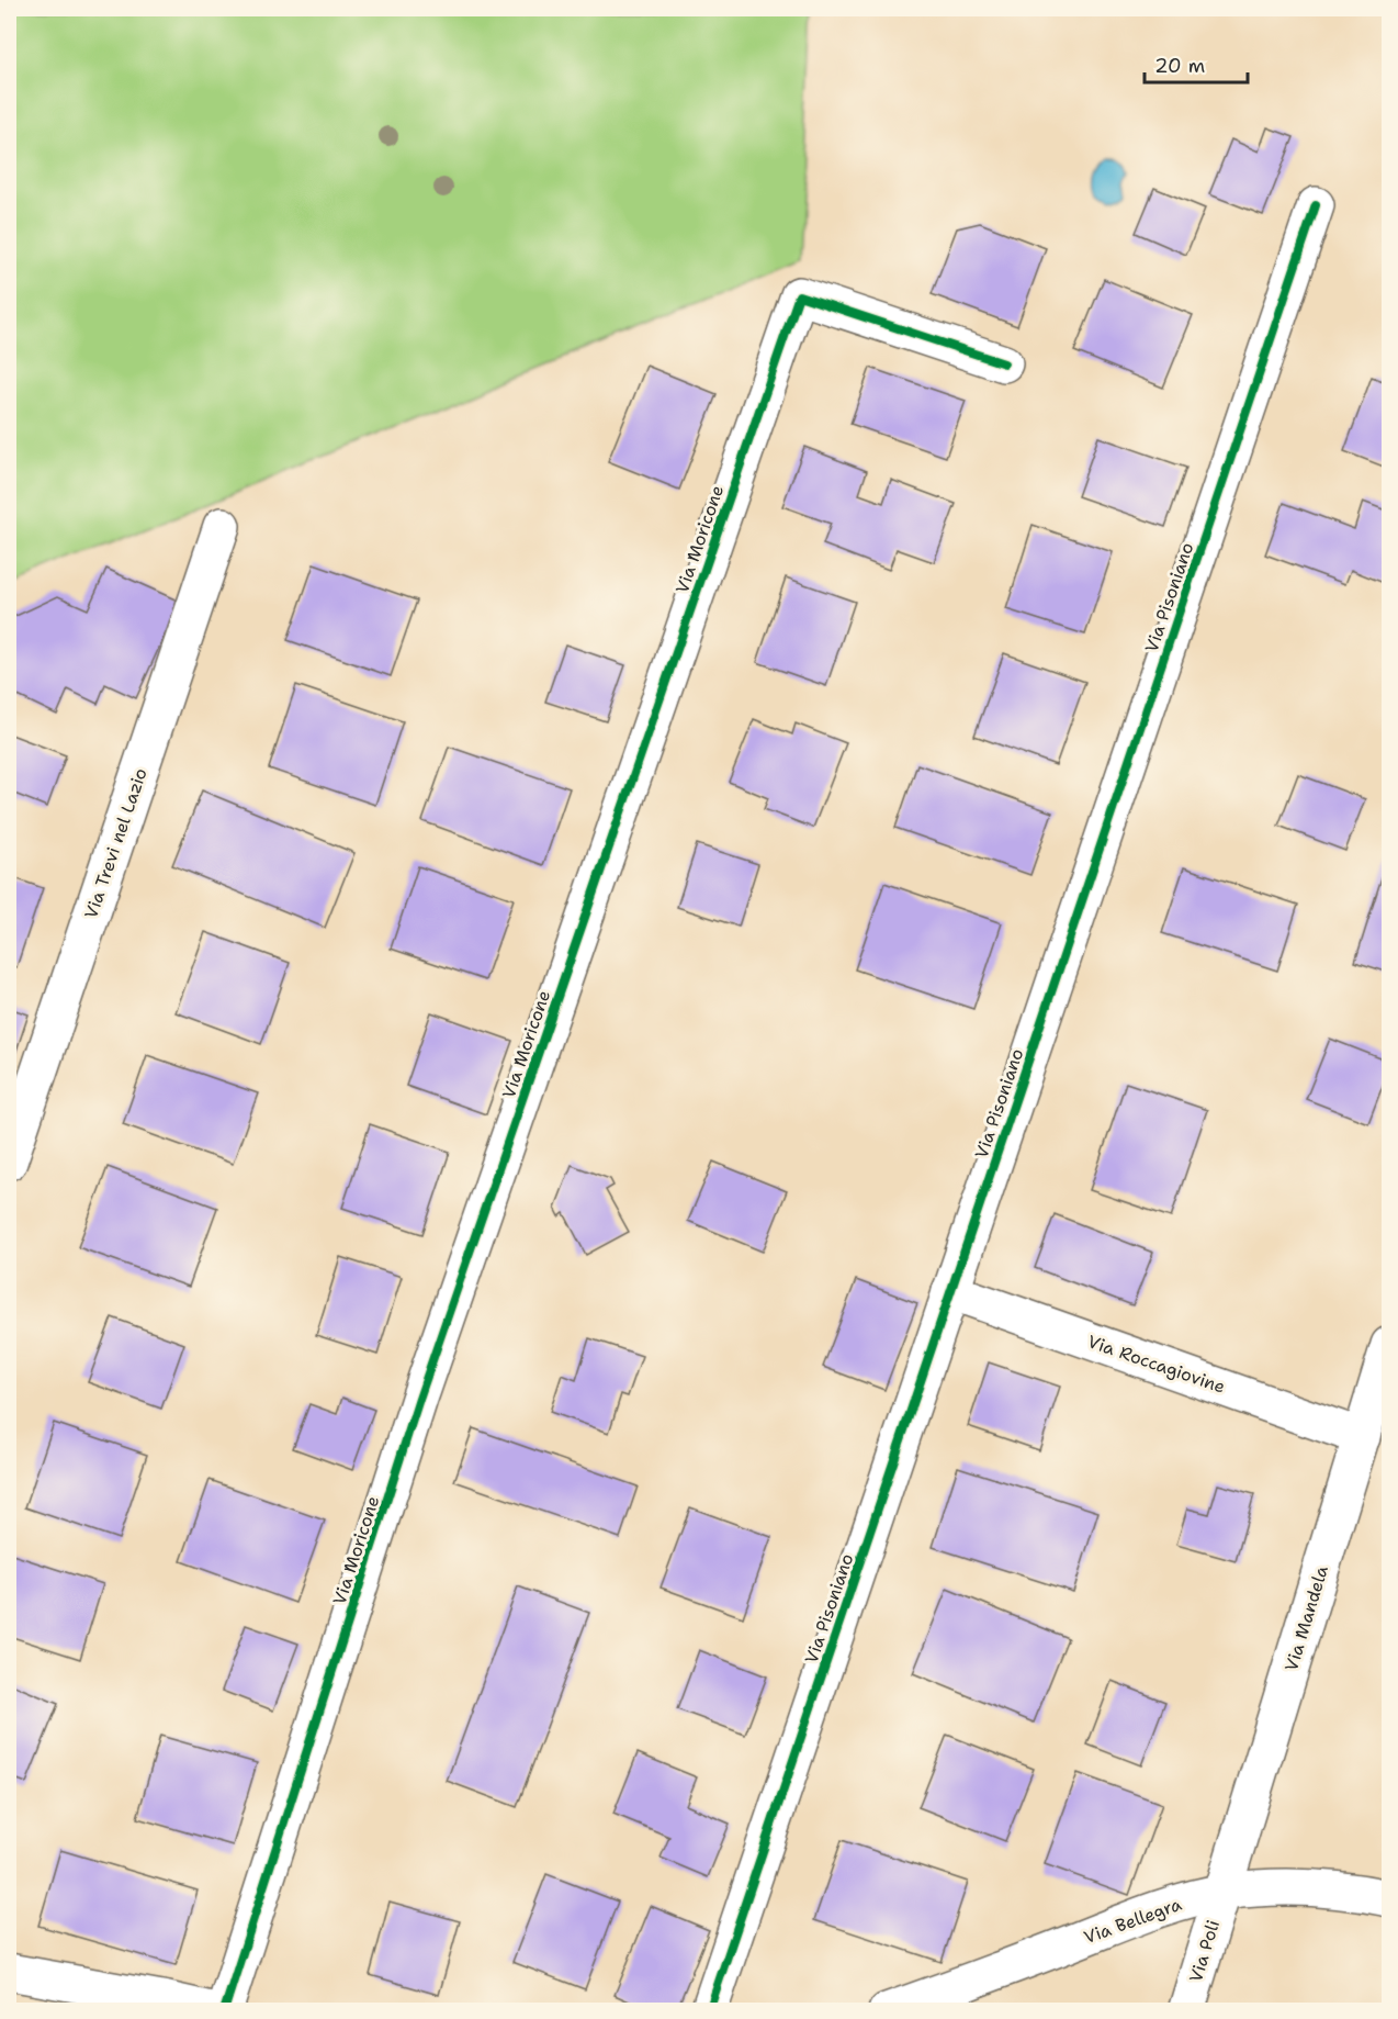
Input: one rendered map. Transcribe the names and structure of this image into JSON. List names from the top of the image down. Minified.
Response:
{"streets":{"street":["Via Moricone","Via Pisoniano","Via Trevi nel Lazio","Via Roccagiovine","Via Mandela","Via Bellegra","Via Poli"]},"crossings":[["Via Pisoniano","Via Roccagiovine"],["Via Roccagiovine","Via Mandela"],["Via Mandela","Via Bellegra"],["Via Mandela","Via Poli"],["Via Bellegra","Via Poli"]],"scale_bar":"20 m"}
